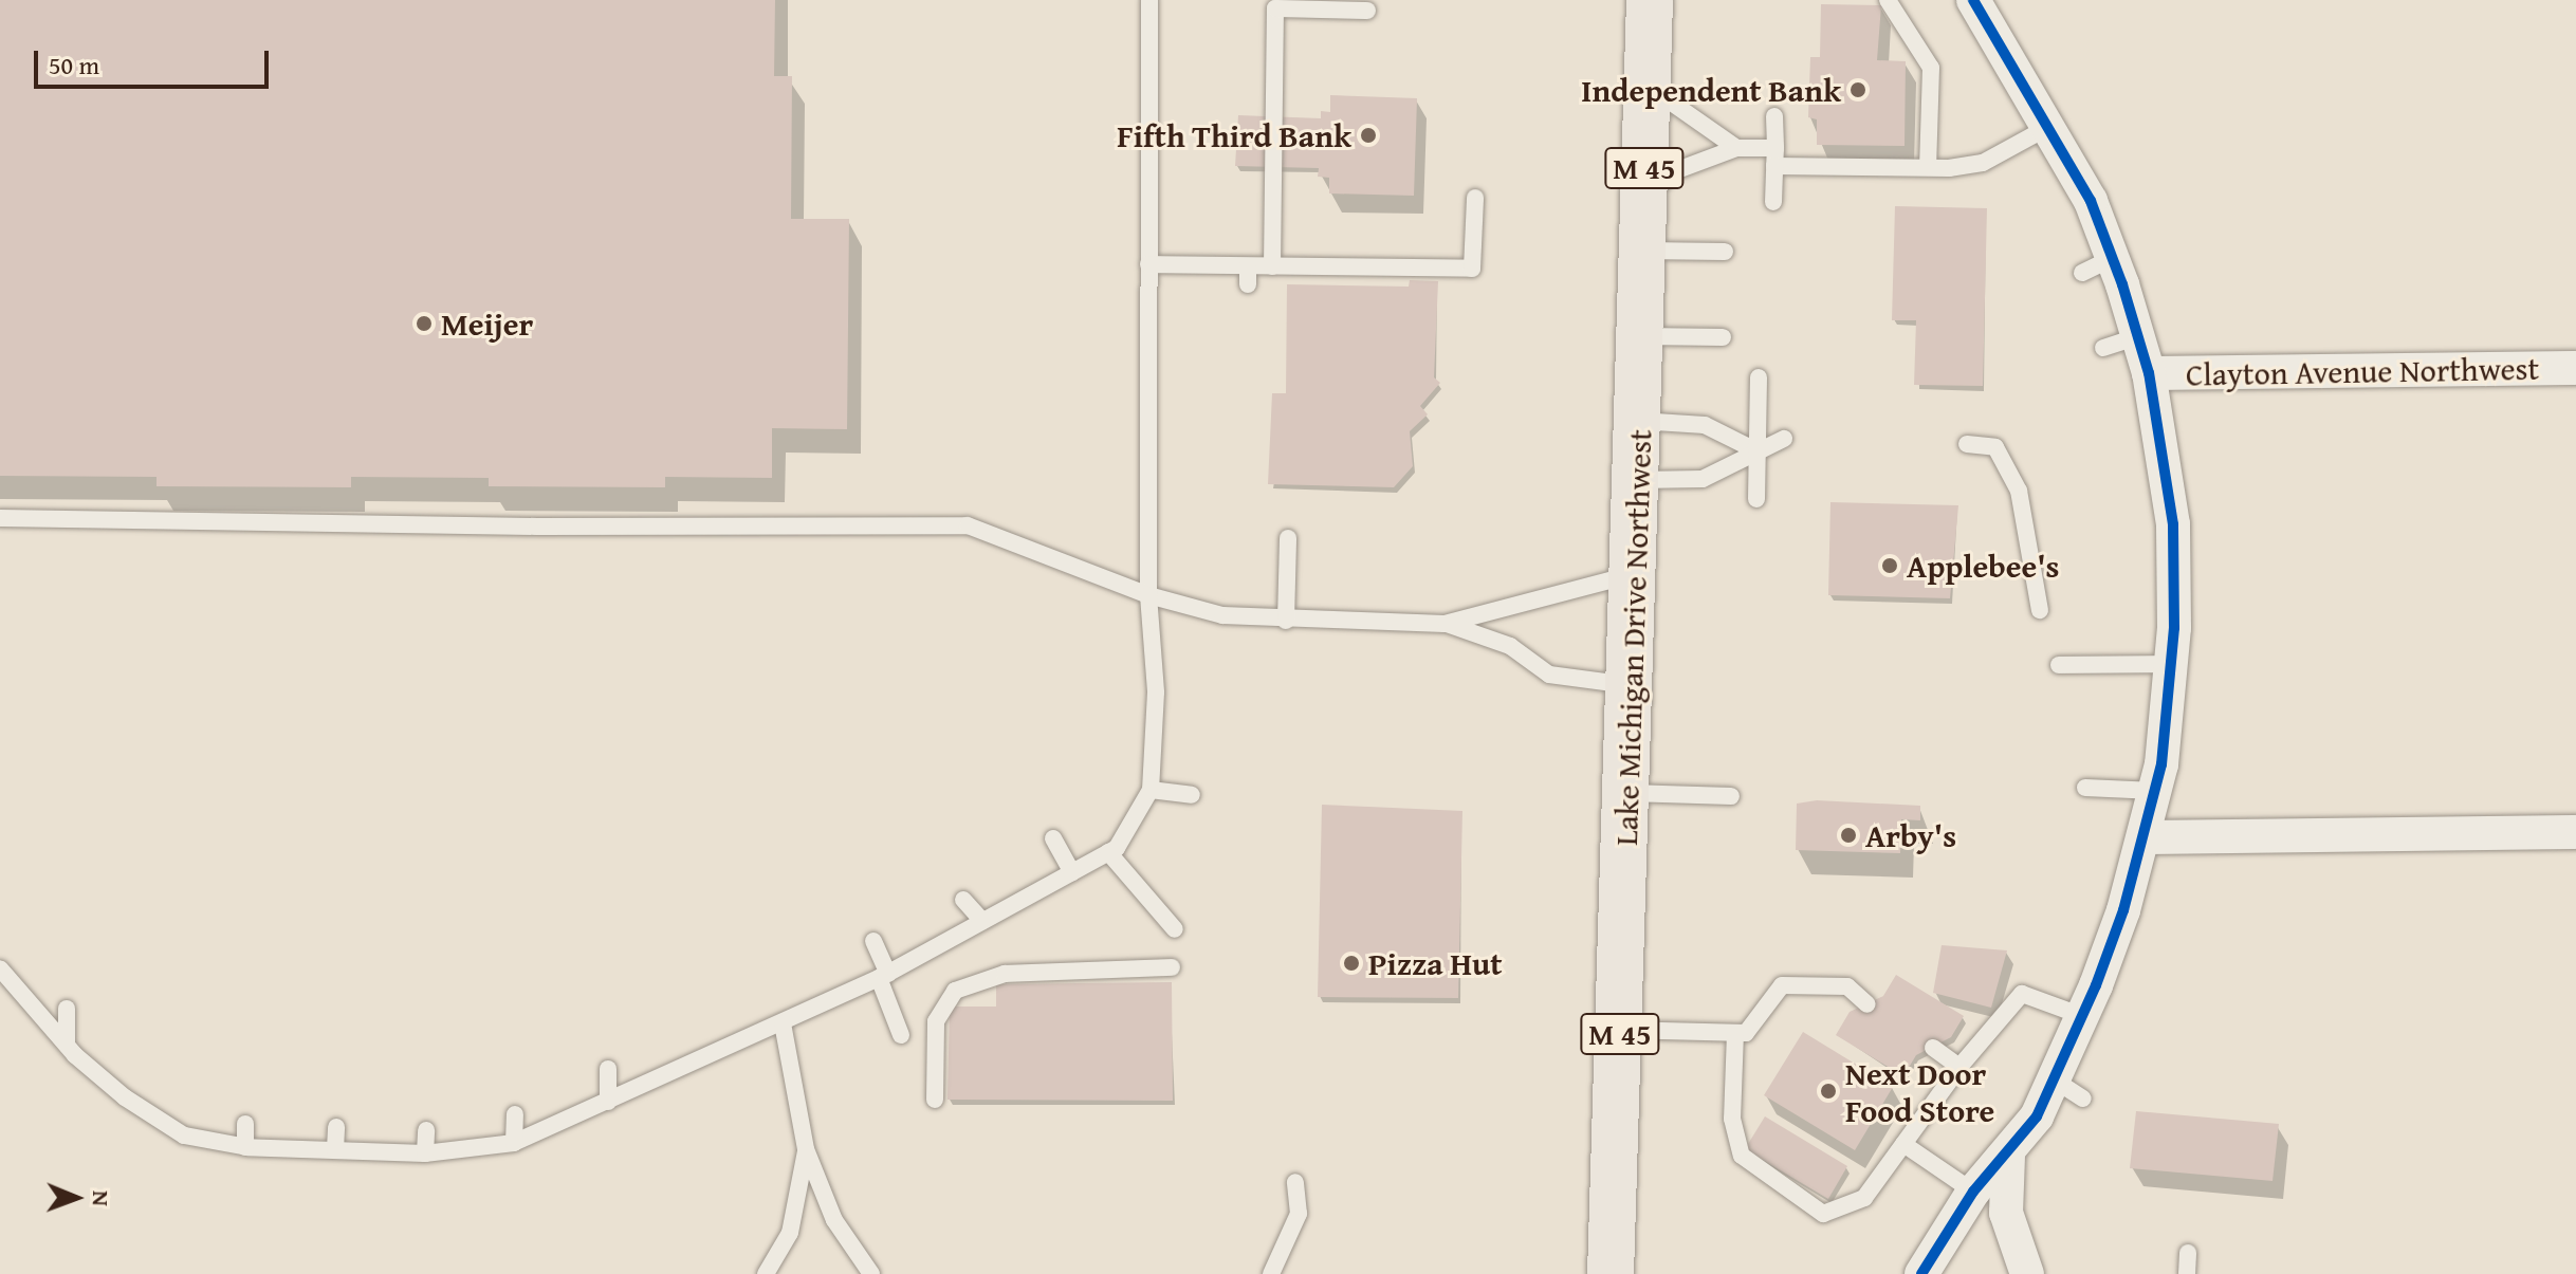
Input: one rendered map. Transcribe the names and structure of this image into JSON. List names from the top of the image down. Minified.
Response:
{"streets":{"highway":["M 45","Lake Michigan Drive Northwest"],"street":["Clayton Avenue Northwest"]},"places":["Independent Bank","Fifth Third Bank","Meijer","Applebee's","Arby's","Pizza Hut","Next Door Food Store"],"scale_bar":"50 m","north":"right"}
